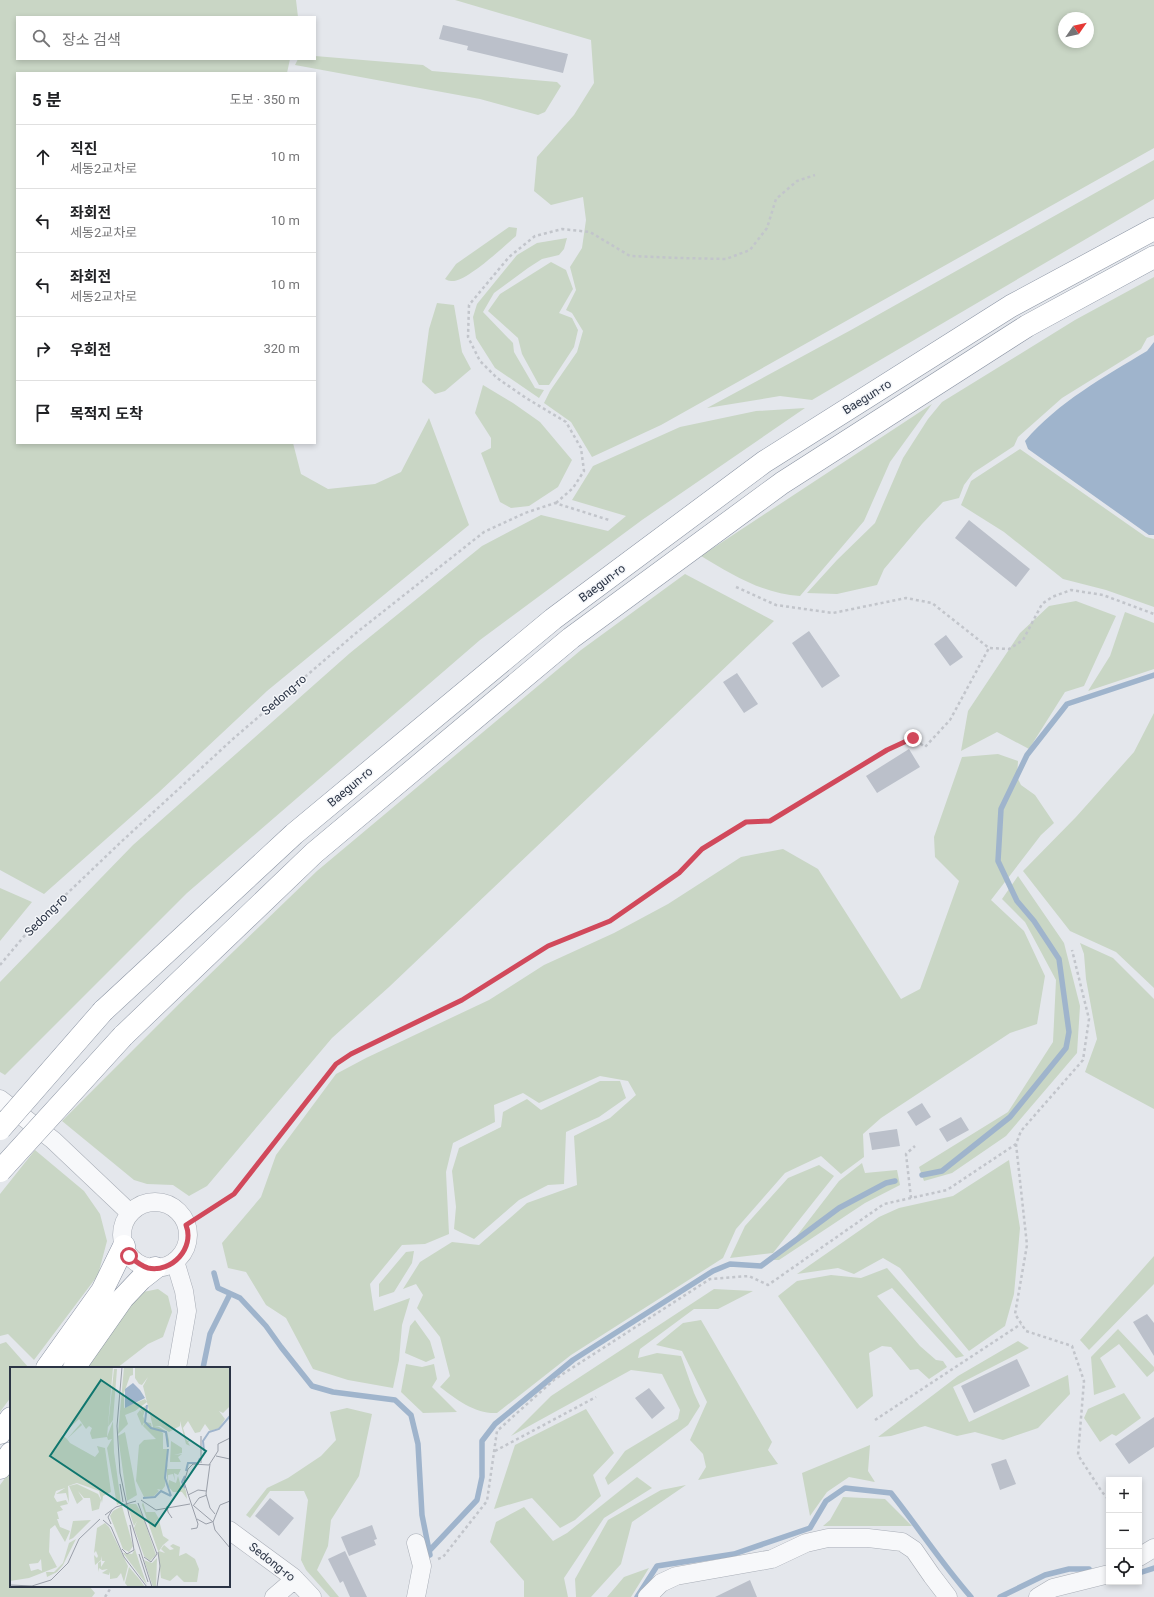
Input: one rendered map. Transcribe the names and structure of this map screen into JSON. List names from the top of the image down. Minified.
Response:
{"streets":{"highway":["Baegun-ro"],"street":["Sedong-ro"]},"north":"top right","page":{"search":"장소 검색","heading":["5 분","도보 · 350 m"],"list":[["직진","세동2교차로","10 m"],["좌회전","세동2교차로","10 m"],["좌회전","세동2교차로","10 m"],["우회전","320 m"],"목적지 도착"],"map_buttons":["+","−"]}}
